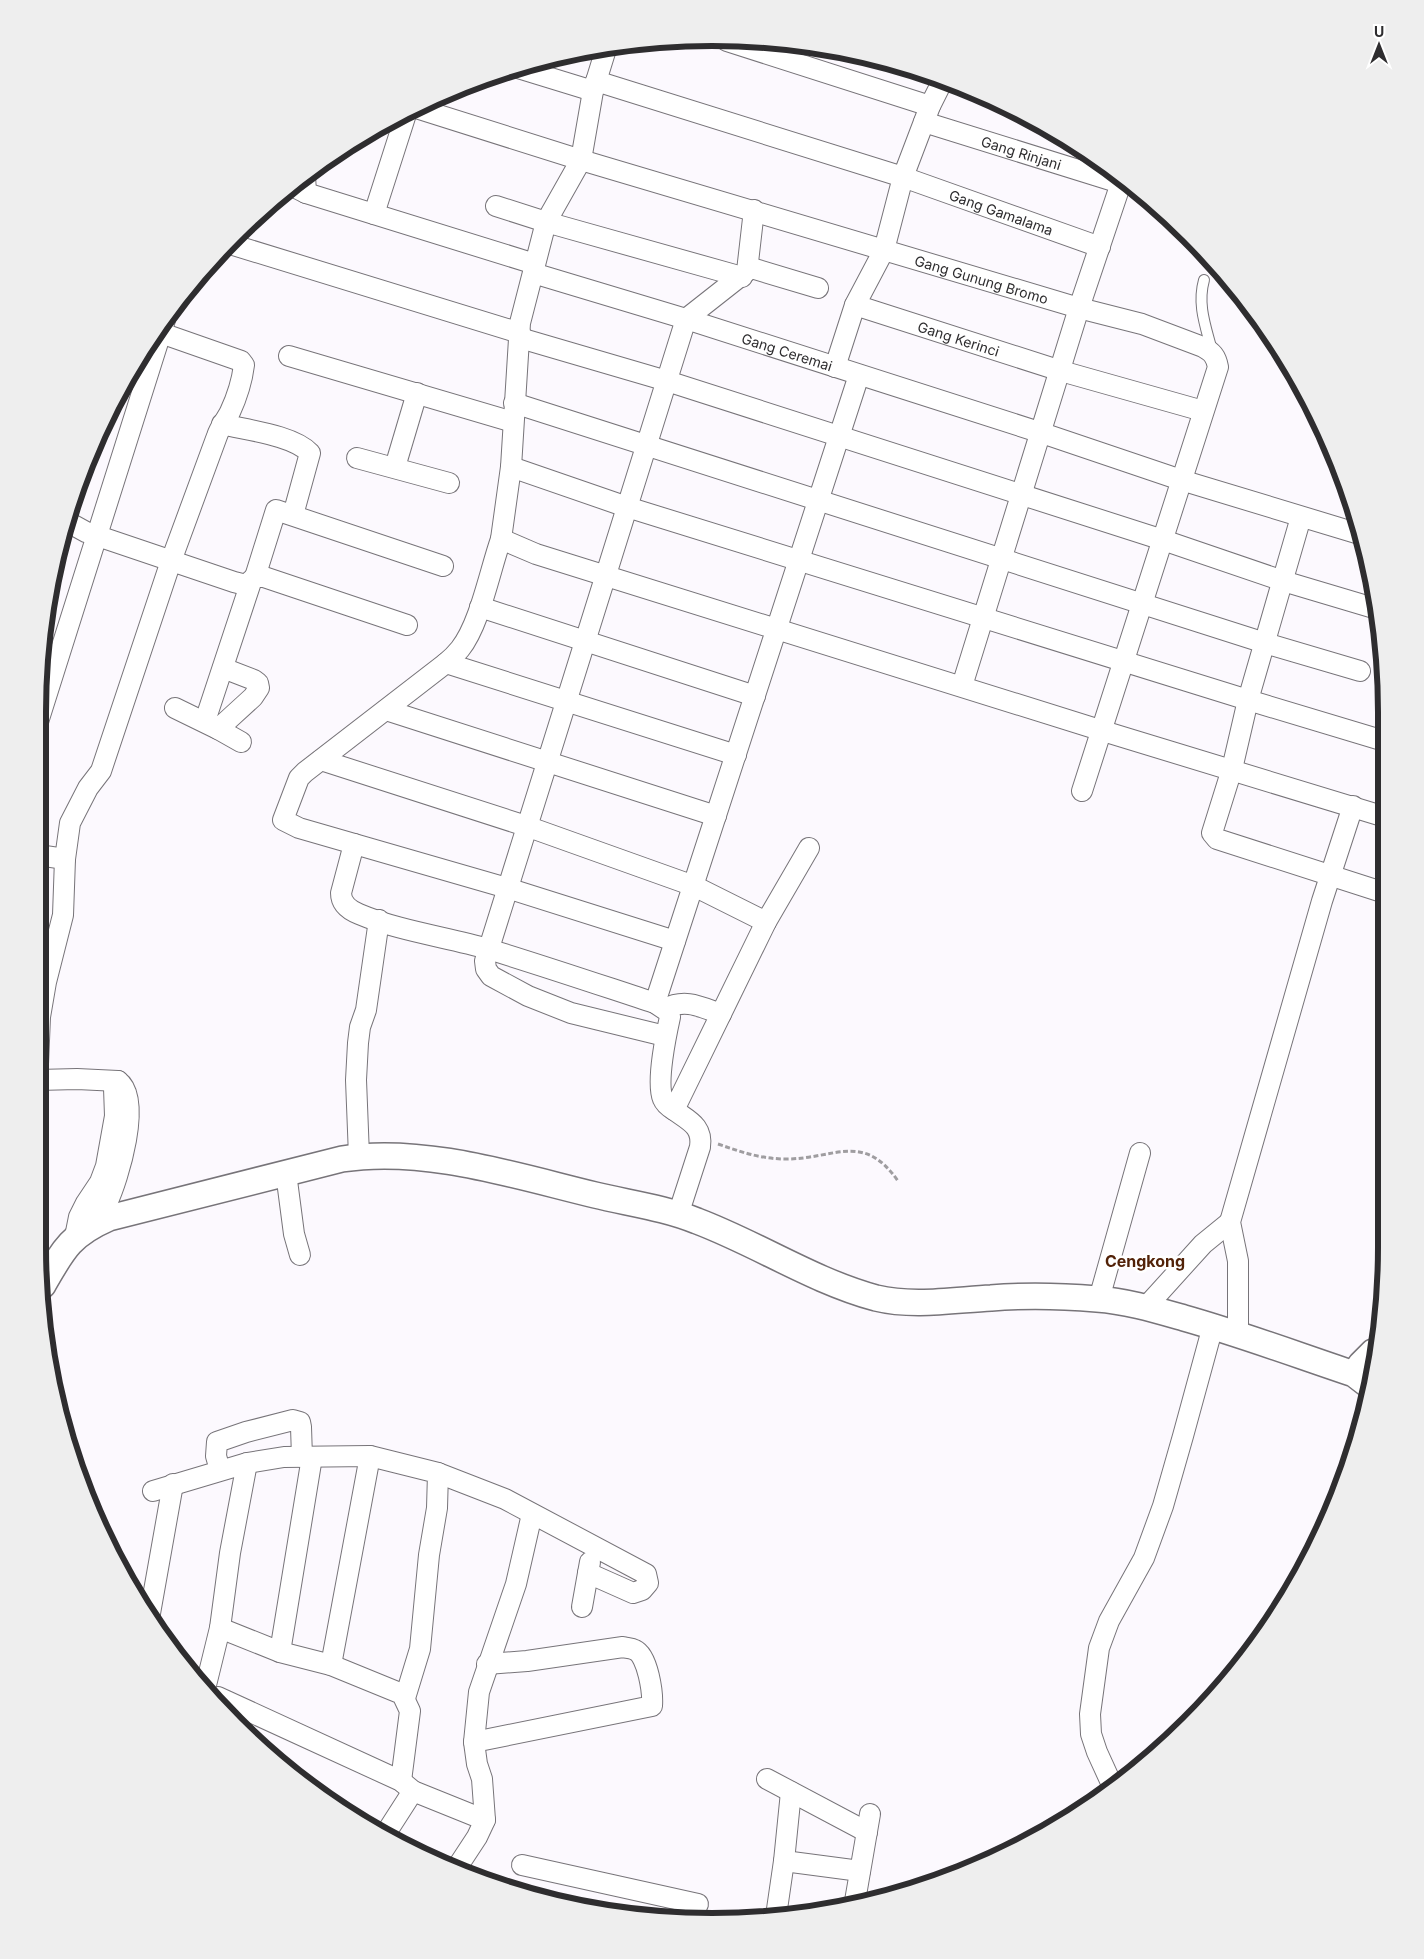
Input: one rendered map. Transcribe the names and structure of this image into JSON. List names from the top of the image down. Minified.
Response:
{"streets":{"street":["Gang Rinjani","Gang Gamalama","Gang Gunung Bromo","Gang Kerinci","Gang Ceremai"]},"districts":["Cengkong"],"north":"top"}
